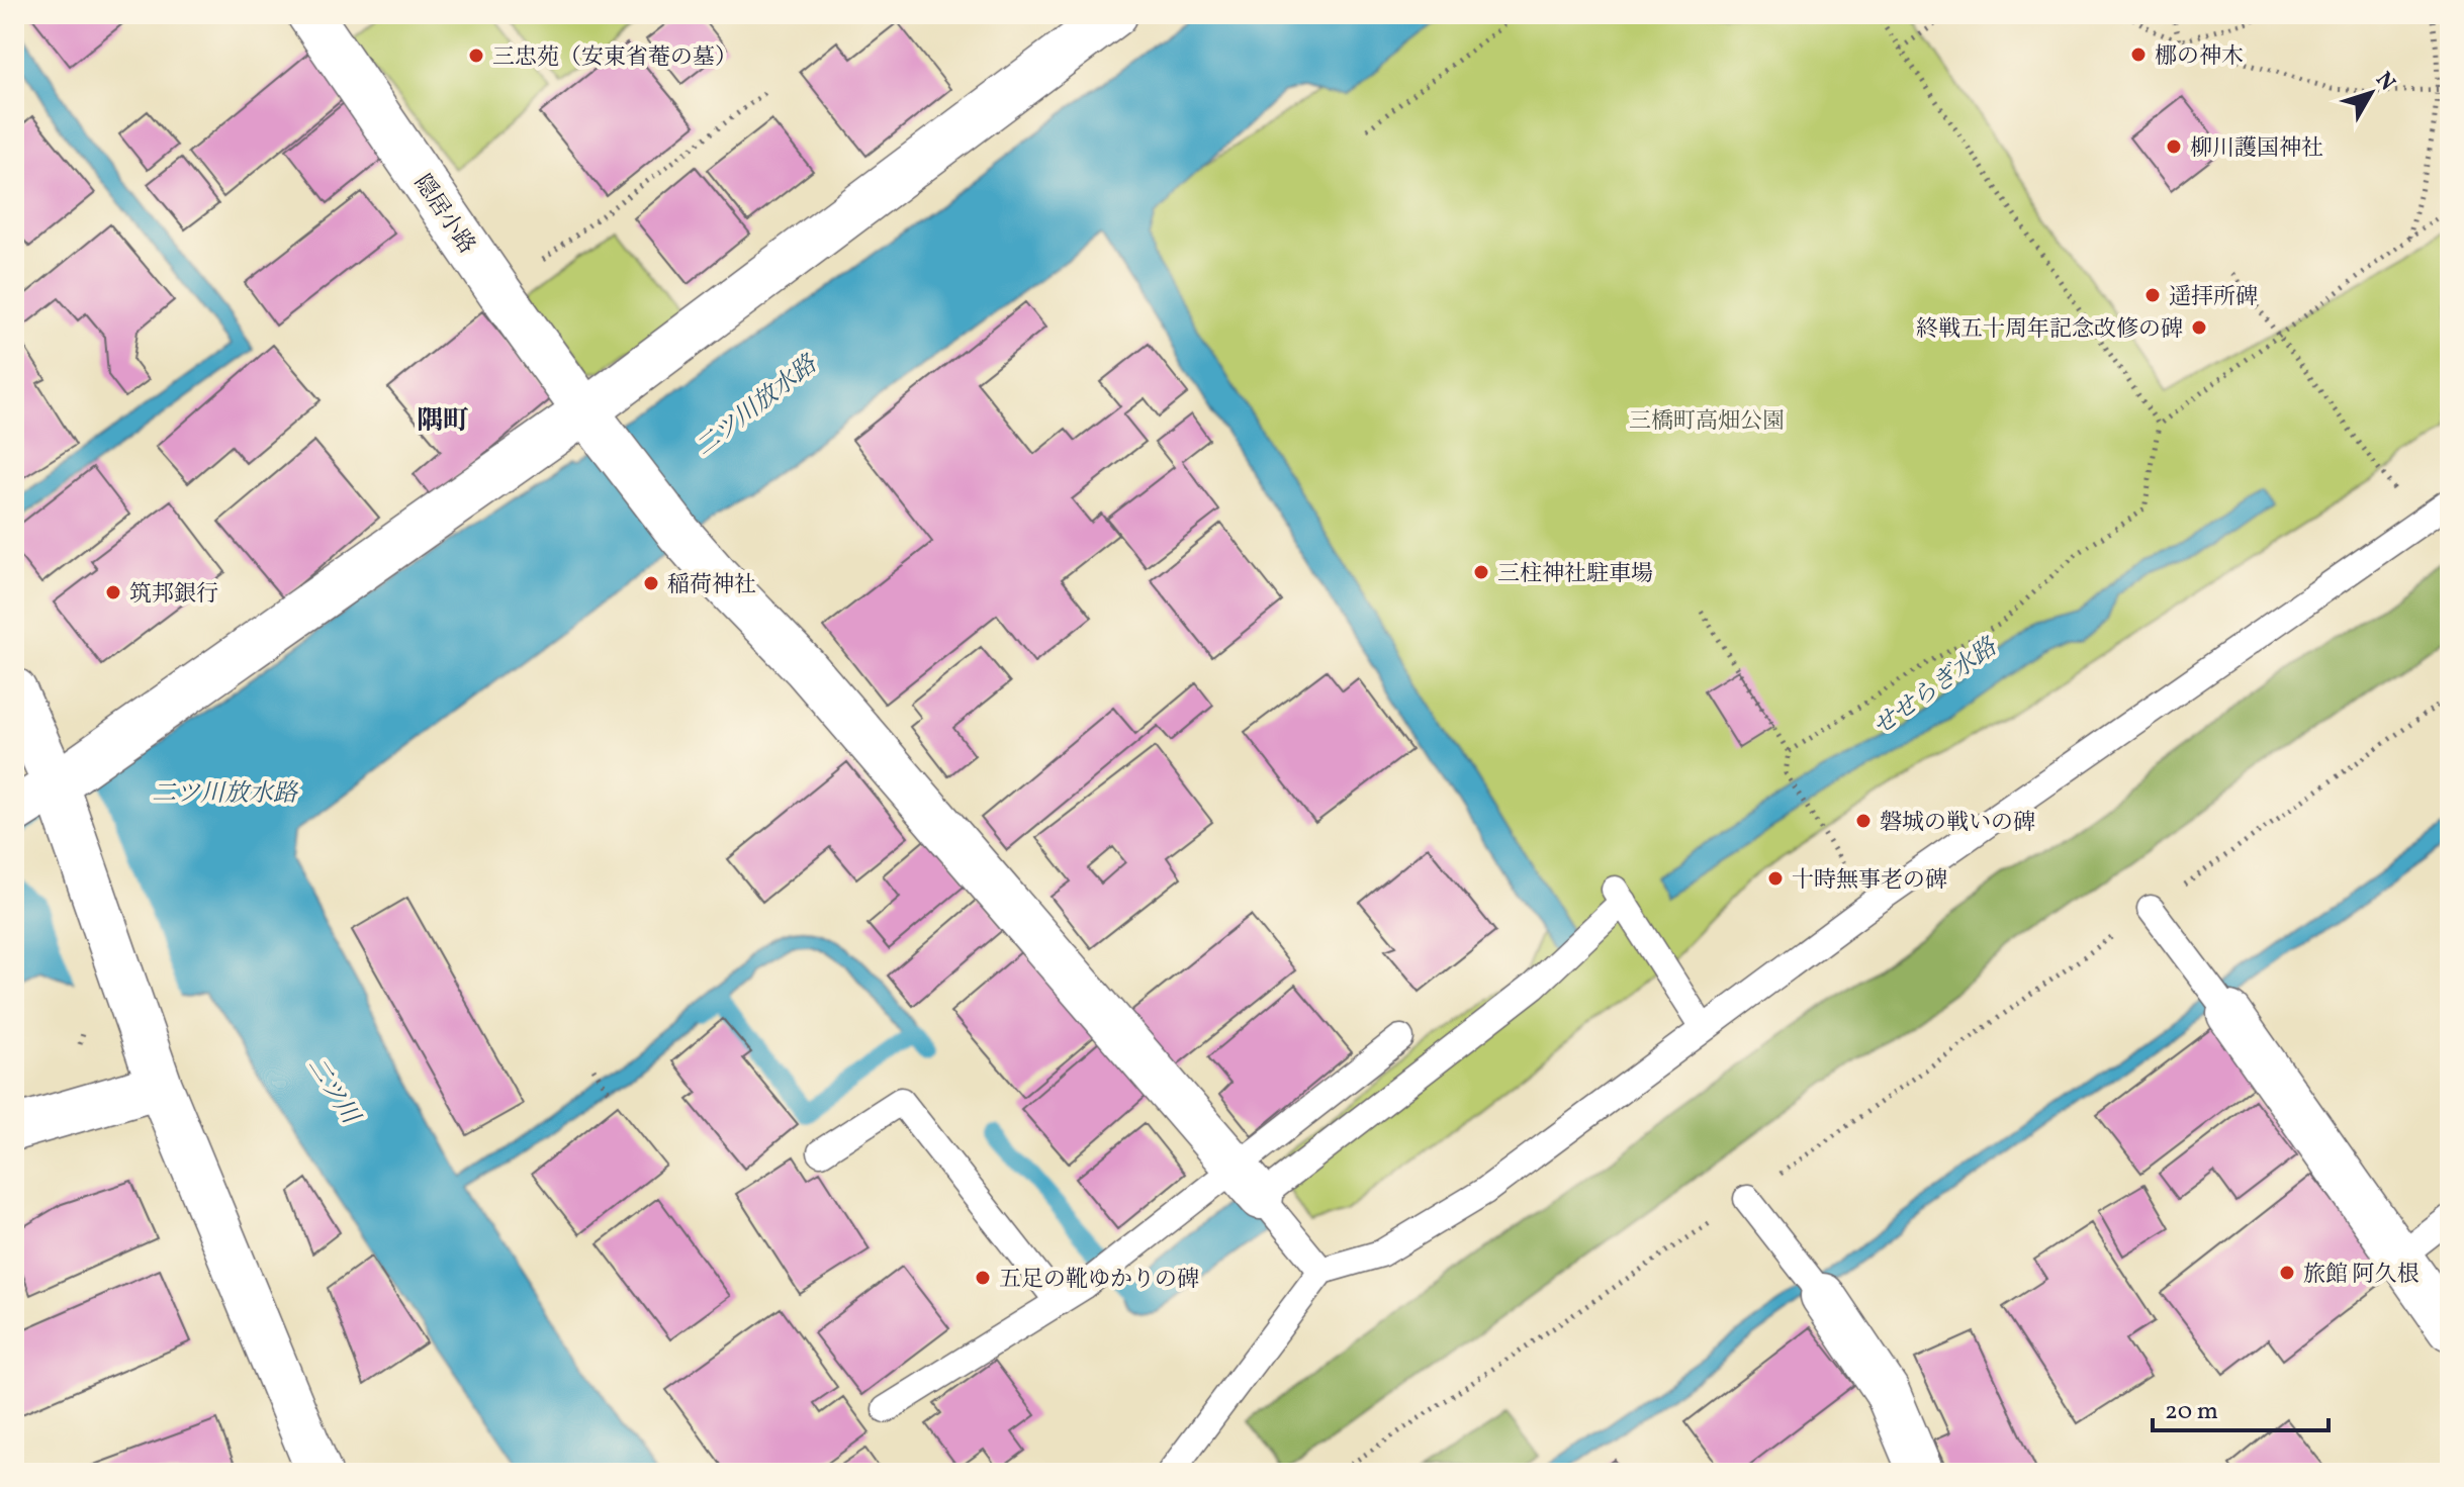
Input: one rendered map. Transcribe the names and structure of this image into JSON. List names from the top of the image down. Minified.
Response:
{"streets":{"street":["隠居小路"]},"districts":["隅町"],"water":["二ツ川放水路","せせらぎ水路","二ツ川"],"parks":["三橋町高畑公園"],"places":["梛の神木","三忠苑（安東省菴の墓）","柳川護国神社","遥拝所碑","終戦五十周年記念改修の碑","三柱神社駐車場","稲荷神社","筑邦銀行","磐城の戦いの碑","十時無事老の碑","旅館 阿久根","五足の靴ゆかりの碑"],"scale_bar":"20 m","north":"top right"}
